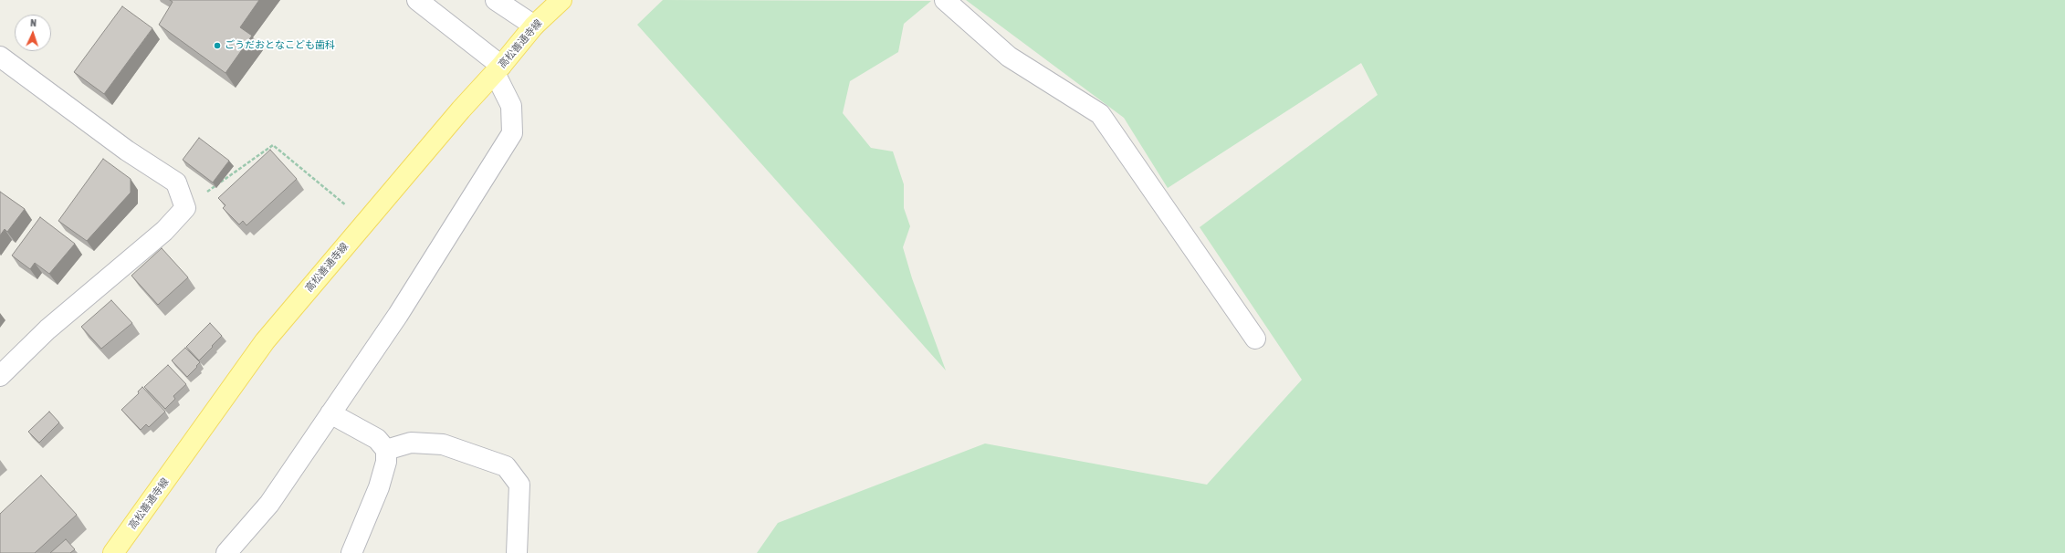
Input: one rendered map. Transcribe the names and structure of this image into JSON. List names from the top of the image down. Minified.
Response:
{"streets":{"main road":["高松善通寺線"]},"places":["ごうだおとなこども歯科"],"north":"top"}
